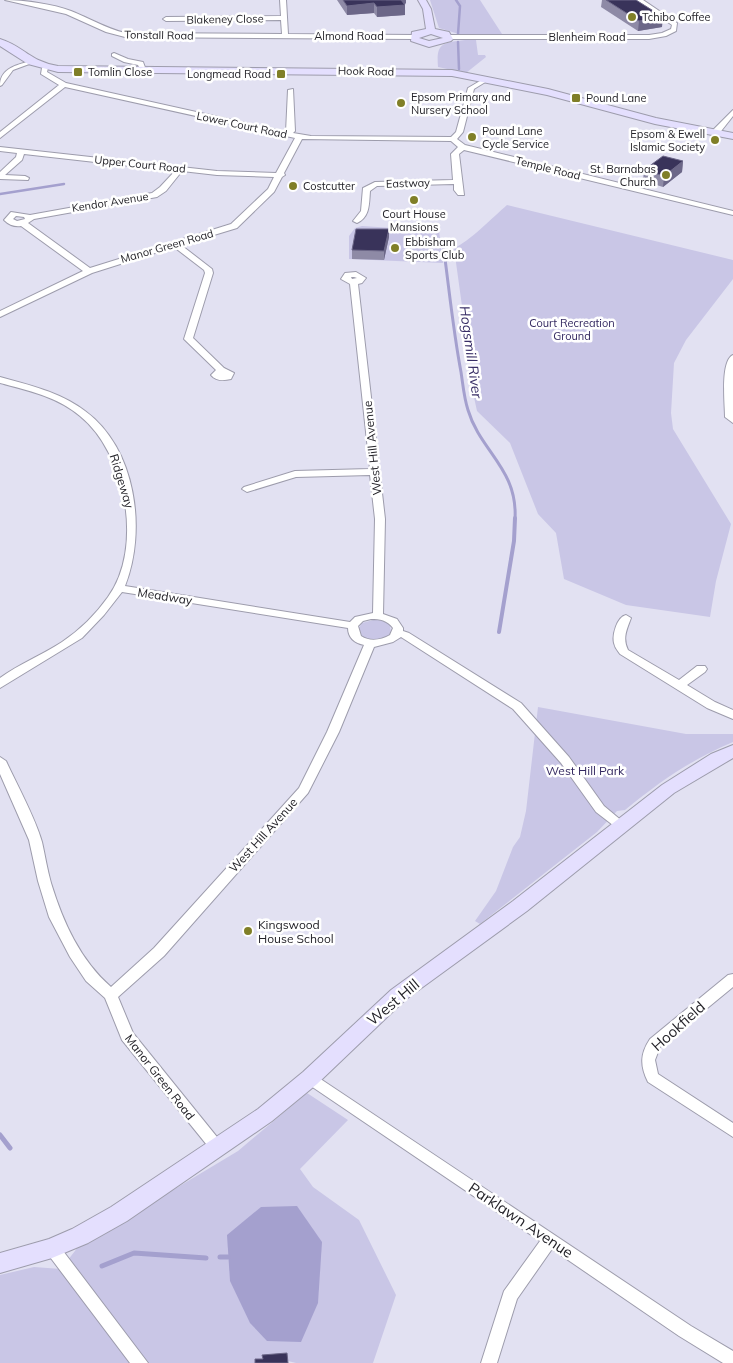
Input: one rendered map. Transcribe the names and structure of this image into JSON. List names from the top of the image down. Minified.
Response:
{"streets":{"main road":["Hook Road","West Hill"],"street":["Blakeney Close","Tonstall Road","Almond Road","Blenheim Road","Lower Court Road","Upper Court Road","Temple Road","Eastway","Kendor Avenue","Manor Green Road","West Hill Avenue","Ridgeway","Meadway","Hookfield","Parklawn Avenue"]},"crossings":[["Tonstall Road","Almond Road"],["Hook Road","Lower Court Road"],["Lower Court Road","Manor Green Road"],["Upper Court Road","Kendor Avenue"],["Upper Court Road","Manor Green Road"],["Manor Green Road","West Hill Avenue"],["Manor Green Road","West Hill"],["West Hill Avenue","Meadway"],["Ridgeway","Meadway"],["West Hill","Parklawn Avenue"]],"water":["Hogsmill River"],"parks":["Court Recreation Ground","West Hill Park"],"places":{"other":["Tchibo Coffee","Epsom Primary and Nursery School","Pound Lane Cycle Service","Epsom & Ewell Islamic Society","St. Barnabas Church","Costcutter","Court House Mansions","Ebbisham Sports Club","Kingswood House School"],"transit":["Tomlin Close","Longmead Road","Pound Lane"]}}
